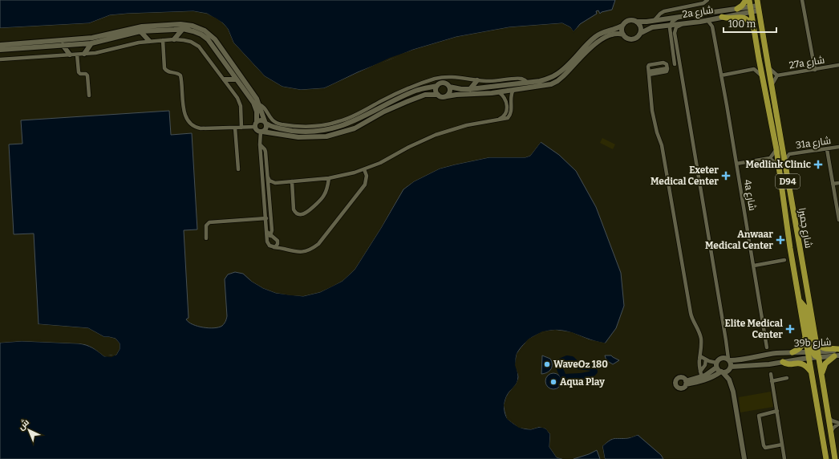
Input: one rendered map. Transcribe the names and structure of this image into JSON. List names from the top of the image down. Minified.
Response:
{"streets":{"main road":["D94","شارع جميرا"],"street":["2a شارع","27a شارع","31a شارع","4a شارع","39b شارع"]},"crossings":[["2a شارع","4a شارع"],["2a شارع","شارع جميرا"],["27a شارع","شارع جميرا"],["31a شارع","شارع جميرا"],["شارع جميرا","39b شارع"]],"places":{"health":["Medlink Clinic","Exeter Medical Center","Anwaar Medical Center","Elite Medical Center"],"other":["WaveOz 180","Aqua Play"]},"scale_bar":"100 m","north":"top left"}
